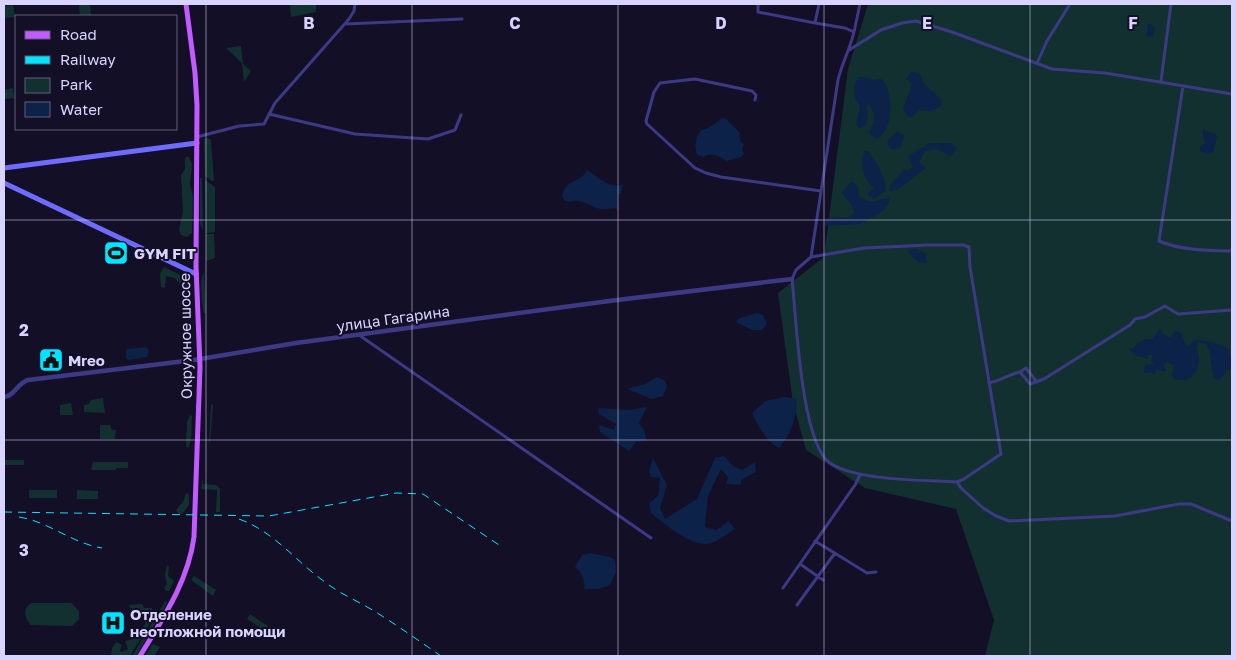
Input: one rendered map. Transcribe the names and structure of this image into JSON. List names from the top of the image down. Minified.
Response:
{"streets":{"main road":["Окружное шоссе"],"street":["улица Гагарина"]},"crossings":[["улица Гагарина","Окружное шоссе"]],"places":{"sports":["GYM FIT"],"public building":["Mreo"],"hospital":["Отделение неотложной помощи"]},"legend":["Road","Railway","Park","Water"],"grid":{"columns":["B","C","D","E","F"],"rows":["2","3"]}}
